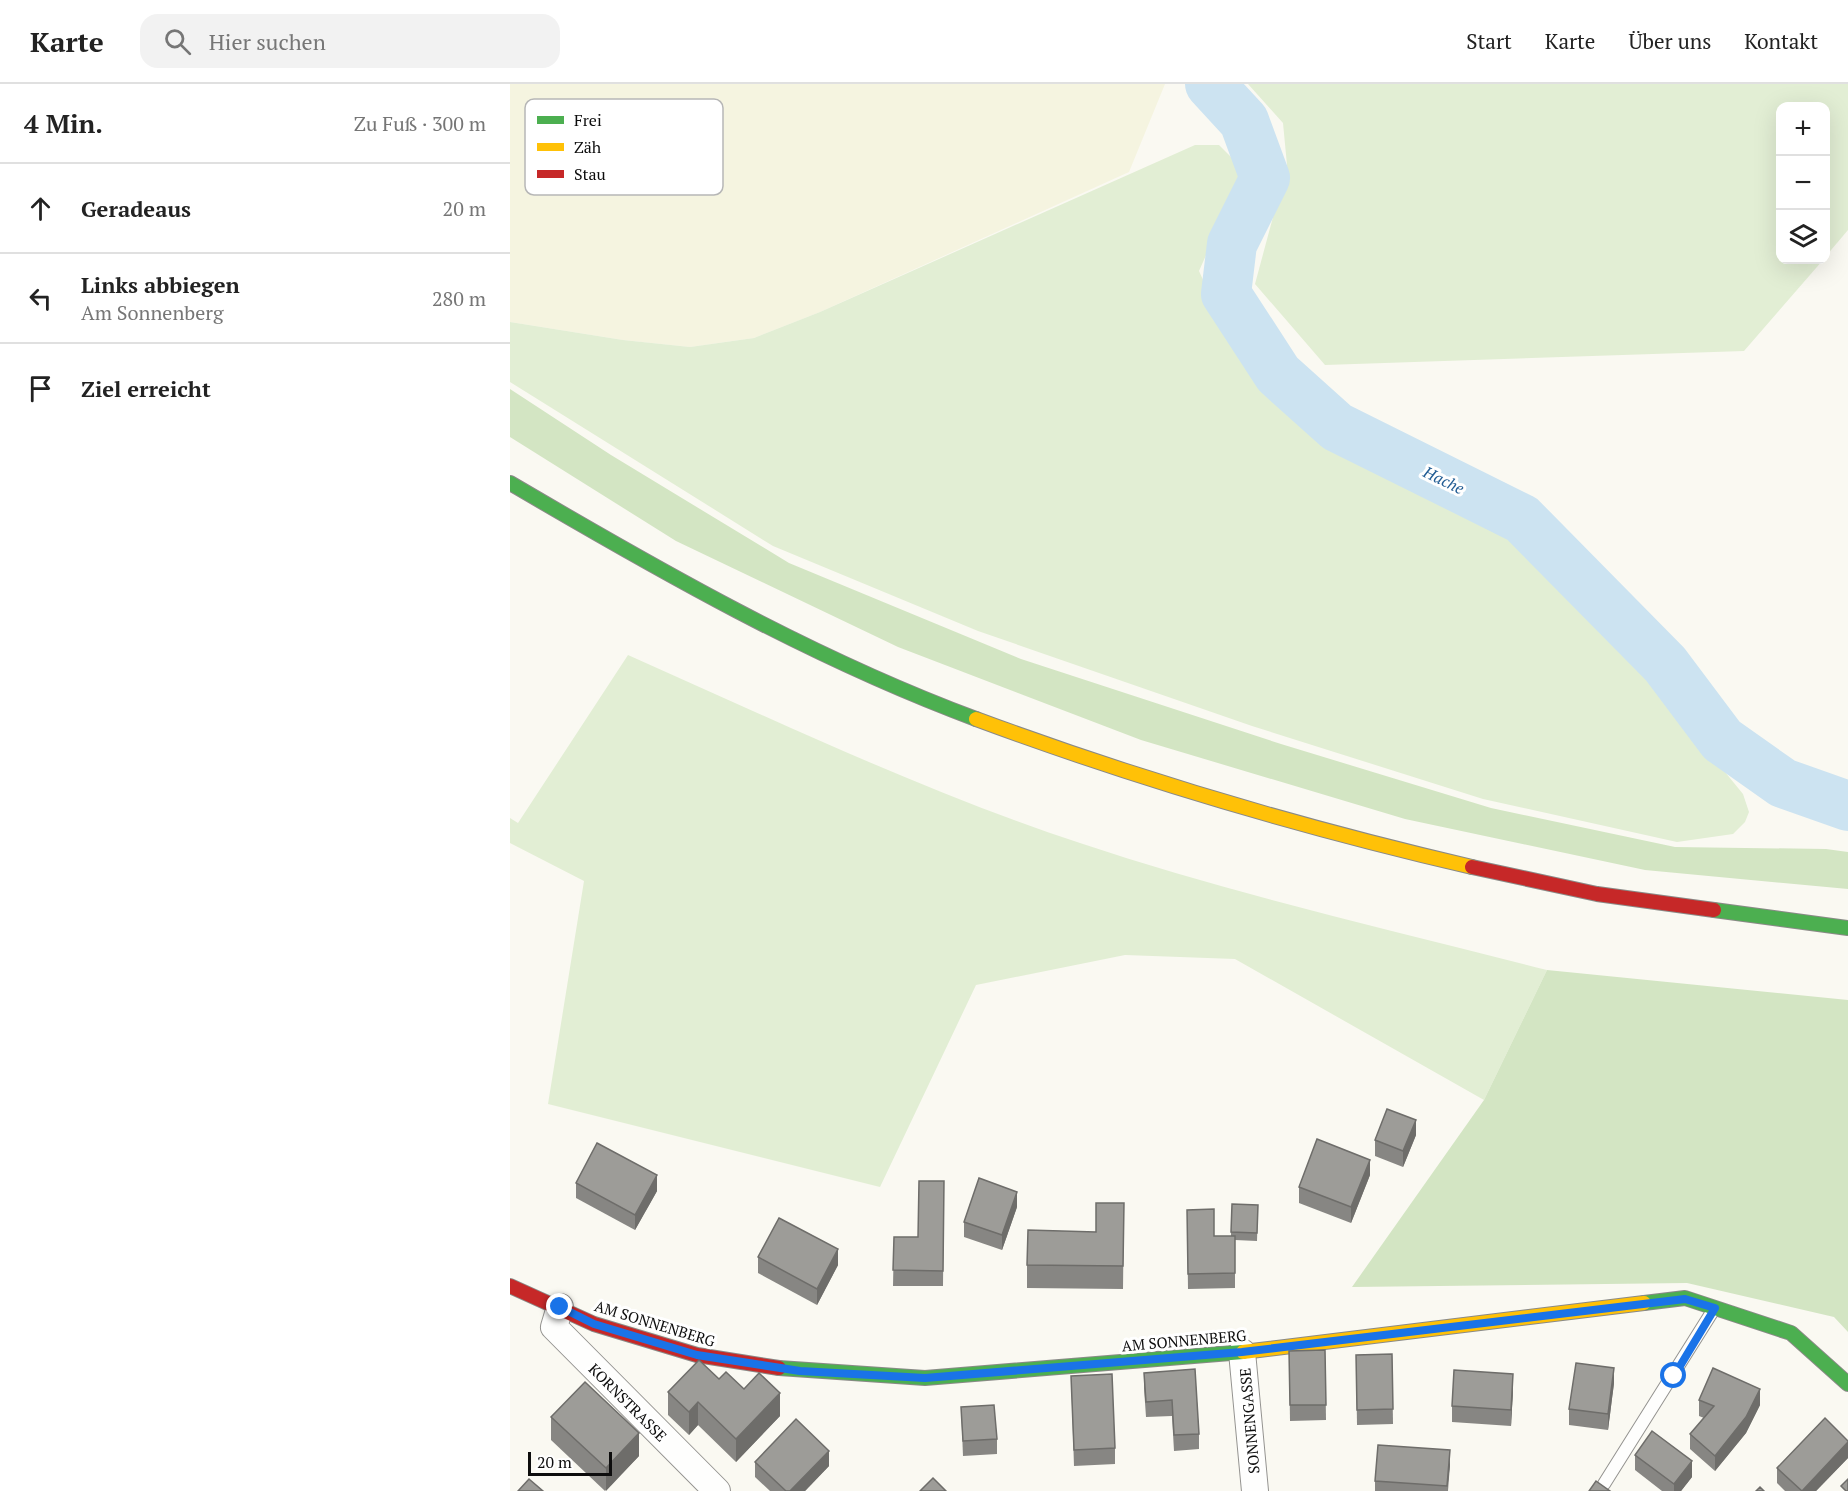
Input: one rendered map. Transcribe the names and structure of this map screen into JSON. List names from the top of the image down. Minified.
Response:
{"streets":{"main road":["AM SONNENBERG"],"street":["KORNSTRASSE","SONNENGASSE"]},"crossings":[["AM SONNENBERG","KORNSTRASSE"],["AM SONNENBERG","SONNENGASSE"]],"water":["Hache"],"legend":["Frei","Zäh","Stau"],"scale_bar":"20 m","page":{"header":"Karte","search":"Hier suchen","nav":["Start","Karte","Über uns","Kontakt"],"heading":["4 Min.","Zu Fuß · 300 m"],"map_buttons":["+","−"],"list":[["Geradeaus","20 m"],["Links abbiegen","Am Sonnenberg","280 m"],"Ziel erreicht"],"scale":"20 m"}}
